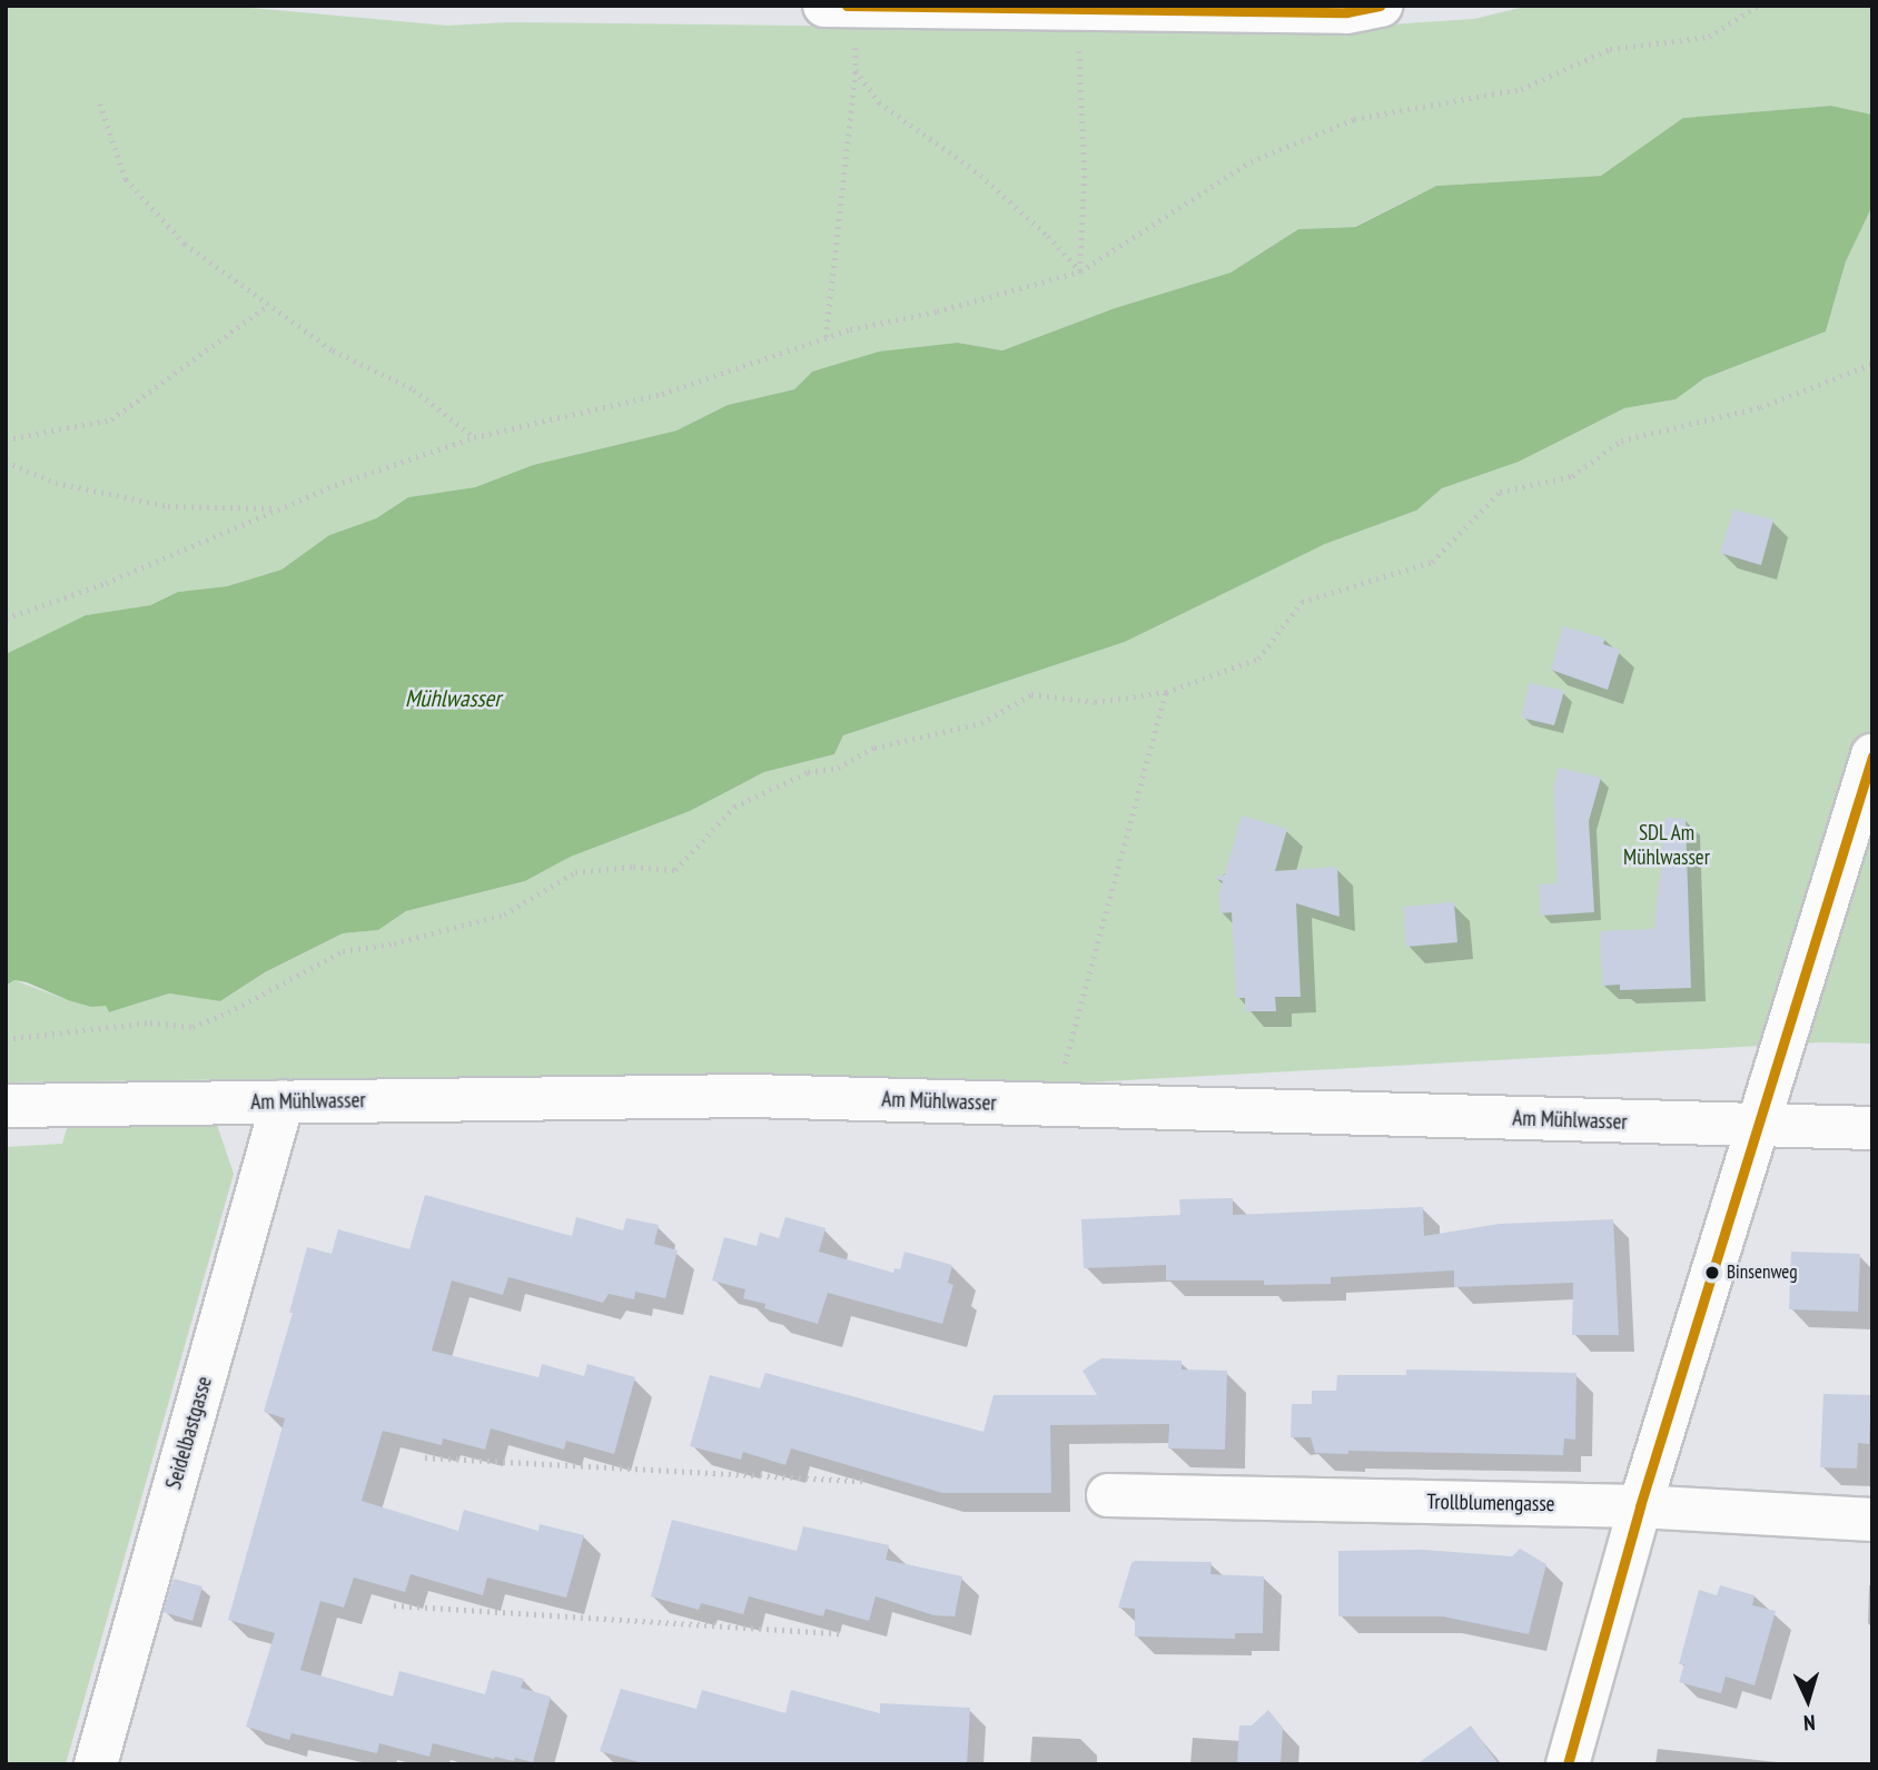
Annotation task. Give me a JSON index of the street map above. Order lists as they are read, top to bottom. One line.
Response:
{"streets":{"street":["Am Mühlwasser","Seidelbastgasse","Trollblumengasse"]},"crossings":[["Am Mühlwasser","Seidelbastgasse"]],"water":["Mühlwasser"],"parks":["SDL Am Mühlwasser"],"places":["Binsenweg"],"north":"bottom"}
